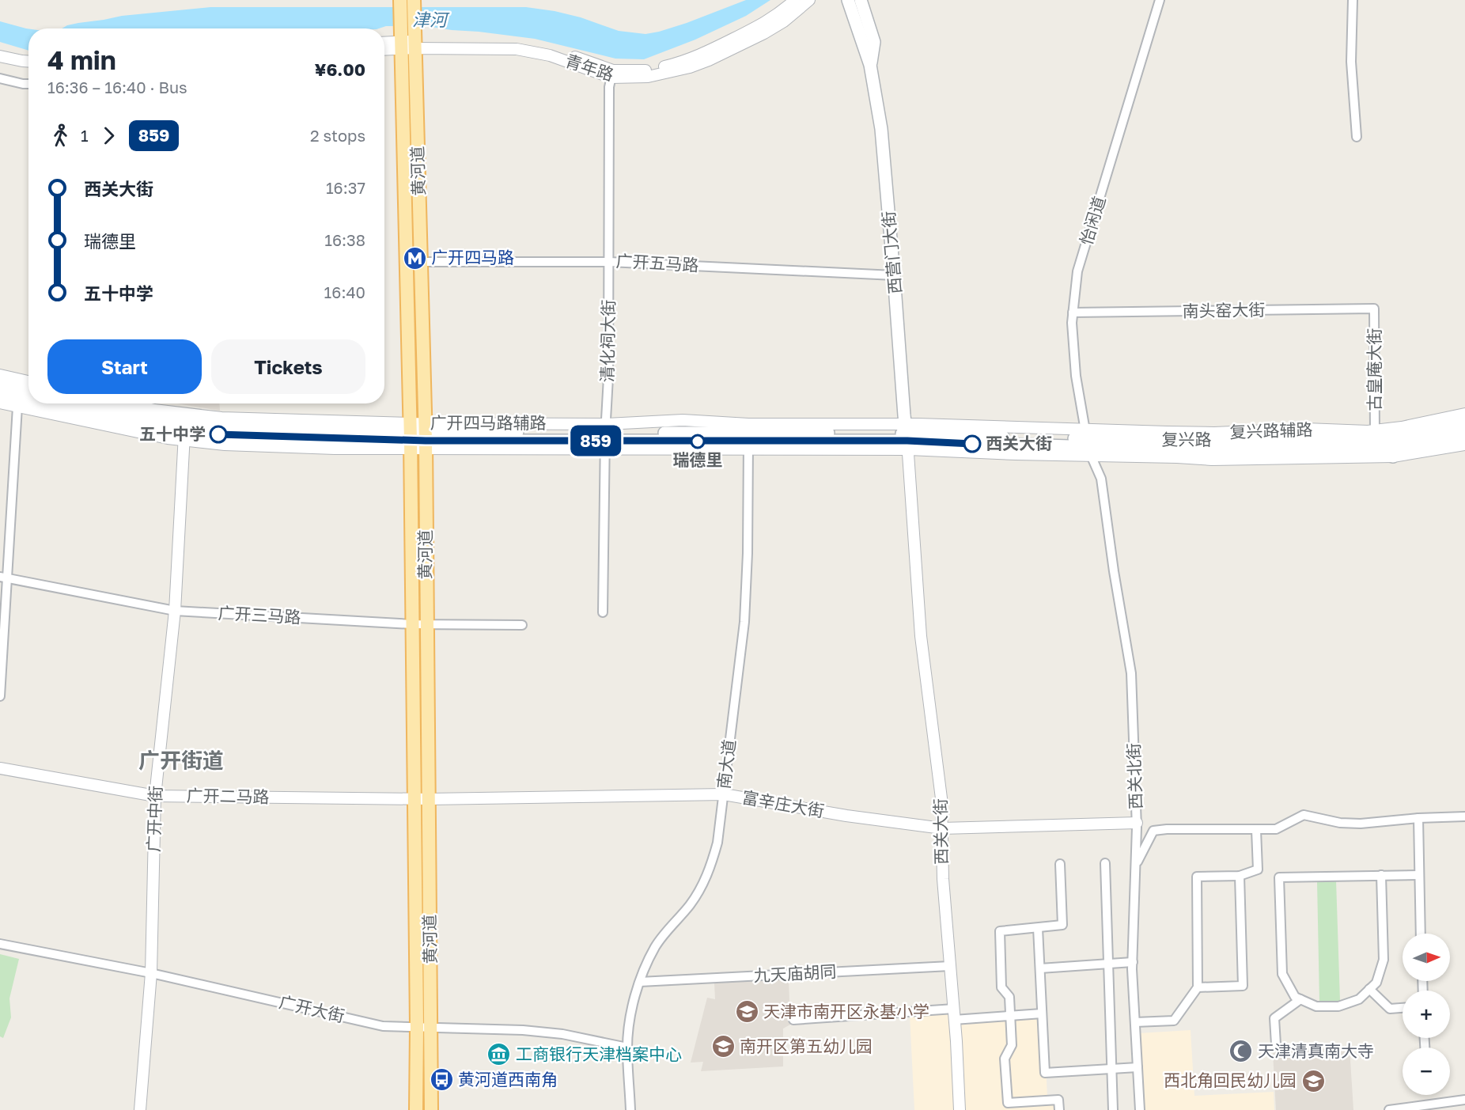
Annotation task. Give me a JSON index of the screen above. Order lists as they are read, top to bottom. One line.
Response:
{"streets":{"main road":["黄河道","西营门大街","复兴路"],"street":["青年路","怡闲道","广开五马路","南头窑大街","清化祠大街","古皇庵大街","广开四马路辅路","复兴路辅路","广开三马路","南大道","西关北街","广开二马路","富辛庄大街","广开中街","西关大街","九天庙胡同","广开大街"]},"crossings":[["青年路","黄河道"],["青年路","清化祠大街"],["黄河道","广开五马路"],["黄河道","广开四马路辅路"],["黄河道","广开三马路"],["黄河道","广开二马路"],["黄河道","富辛庄大街"],["黄河道","广开大街"],["怡闲道","南头窑大街"],["怡闲道","复兴路辅路"],["怡闲道","复兴路"],["怡闲道","西关北街"],["西营门大街","广开五马路"],["西营门大街","广开四马路辅路"],["西营门大街","复兴路辅路"],["西营门大街","复兴路"],["西营门大街","西关大街"],["广开五马路","清化祠大街"],["南头窑大街","古皇庵大街"],["清化祠大街","广开四马路辅路"],["古皇庵大街","复兴路辅路"],["广开四马路辅路","复兴路辅路"],["广开四马路辅路","复兴路"],["广开四马路辅路","南大道"],["广开四马路辅路","西关大街"],["复兴路辅路","复兴路"],["复兴路辅路","西关北街"],["复兴路辅路","西关大街"],["复兴路","西关北街"],["复兴路","西关大街"],["广开三马路","广开中街"],["南大道","富辛庄大街"],["南大道","九天庙胡同"],["南大道","广开大街"],["西关北街","富辛庄大街"],["广开二马路","富辛庄大街"],["广开二马路","广开中街"],["富辛庄大街","西关大街"],["广开中街","广开大街"],["西关大街","九天庙胡同"]],"districts":["广开街道"],"water":["津河"],"places":{"metro station":["广开四马路"],"other":["五十中学","瑞德里","西关大街"],"school or university":["天津市南开区永基小学","南开区第五幼儿园","西北角回民幼儿园"],"mosque":["天津清真南大寺"],"museum":["工商银行天津档案中心"],"bus stop":["黄河道西南角"]},"lines":["bus line 859"],"north":"right","page":{"on_map":"859","heading":["4 min","16:36 – 16:40 · Bus","¥6.00"],"legs":["1","859","2 stops"],"list":[{"name":"西关大街","value":"16:37"},{"name":"瑞德里","value":"16:38"},{"name":"五十中学","value":"16:40"}],"buttons":["Start","Tickets"],"map_buttons":["+","−"]}}
